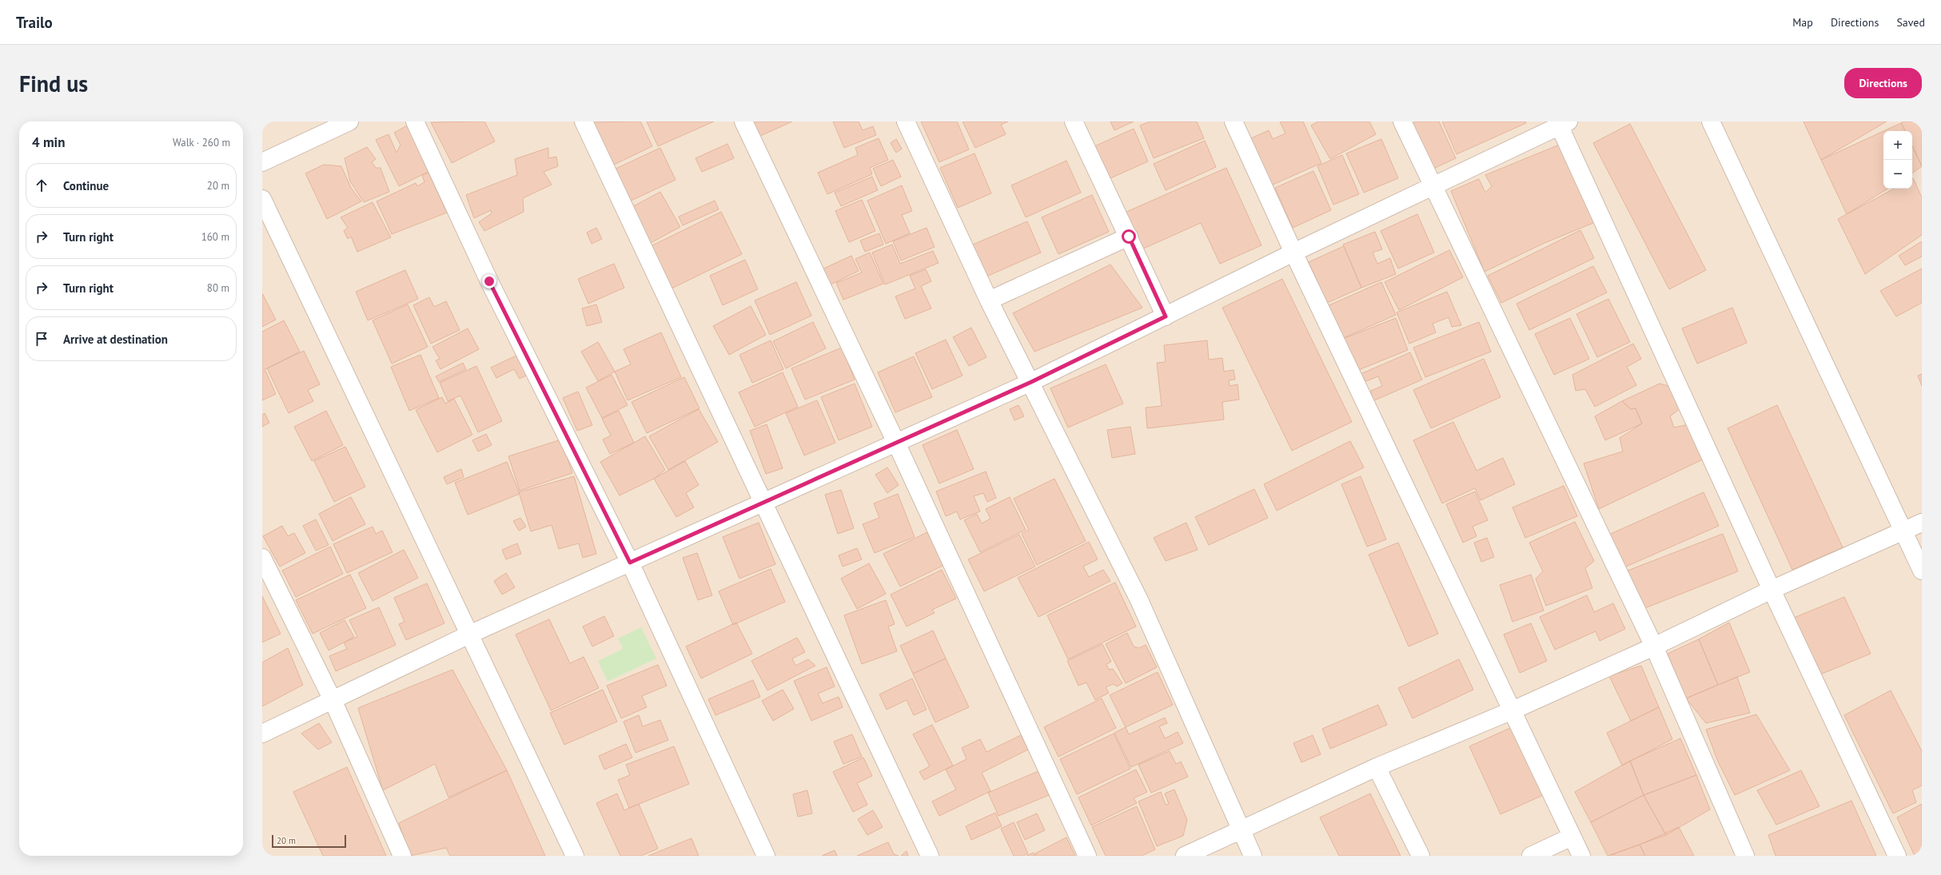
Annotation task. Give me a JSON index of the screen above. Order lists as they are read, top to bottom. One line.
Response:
{"scale_bar":"20 m","page":{"header":"Trailo","nav":["Map","Directions","Saved"],"buttons":"Directions","title":"Find us","heading":["4 min","Walk · 260 m"],"map_buttons":["+","−"],"list":[["Continue","20 m"],["Turn right","160 m"],["Turn right","80 m"],"Arrive at destination"],"scale":"20 m"}}
